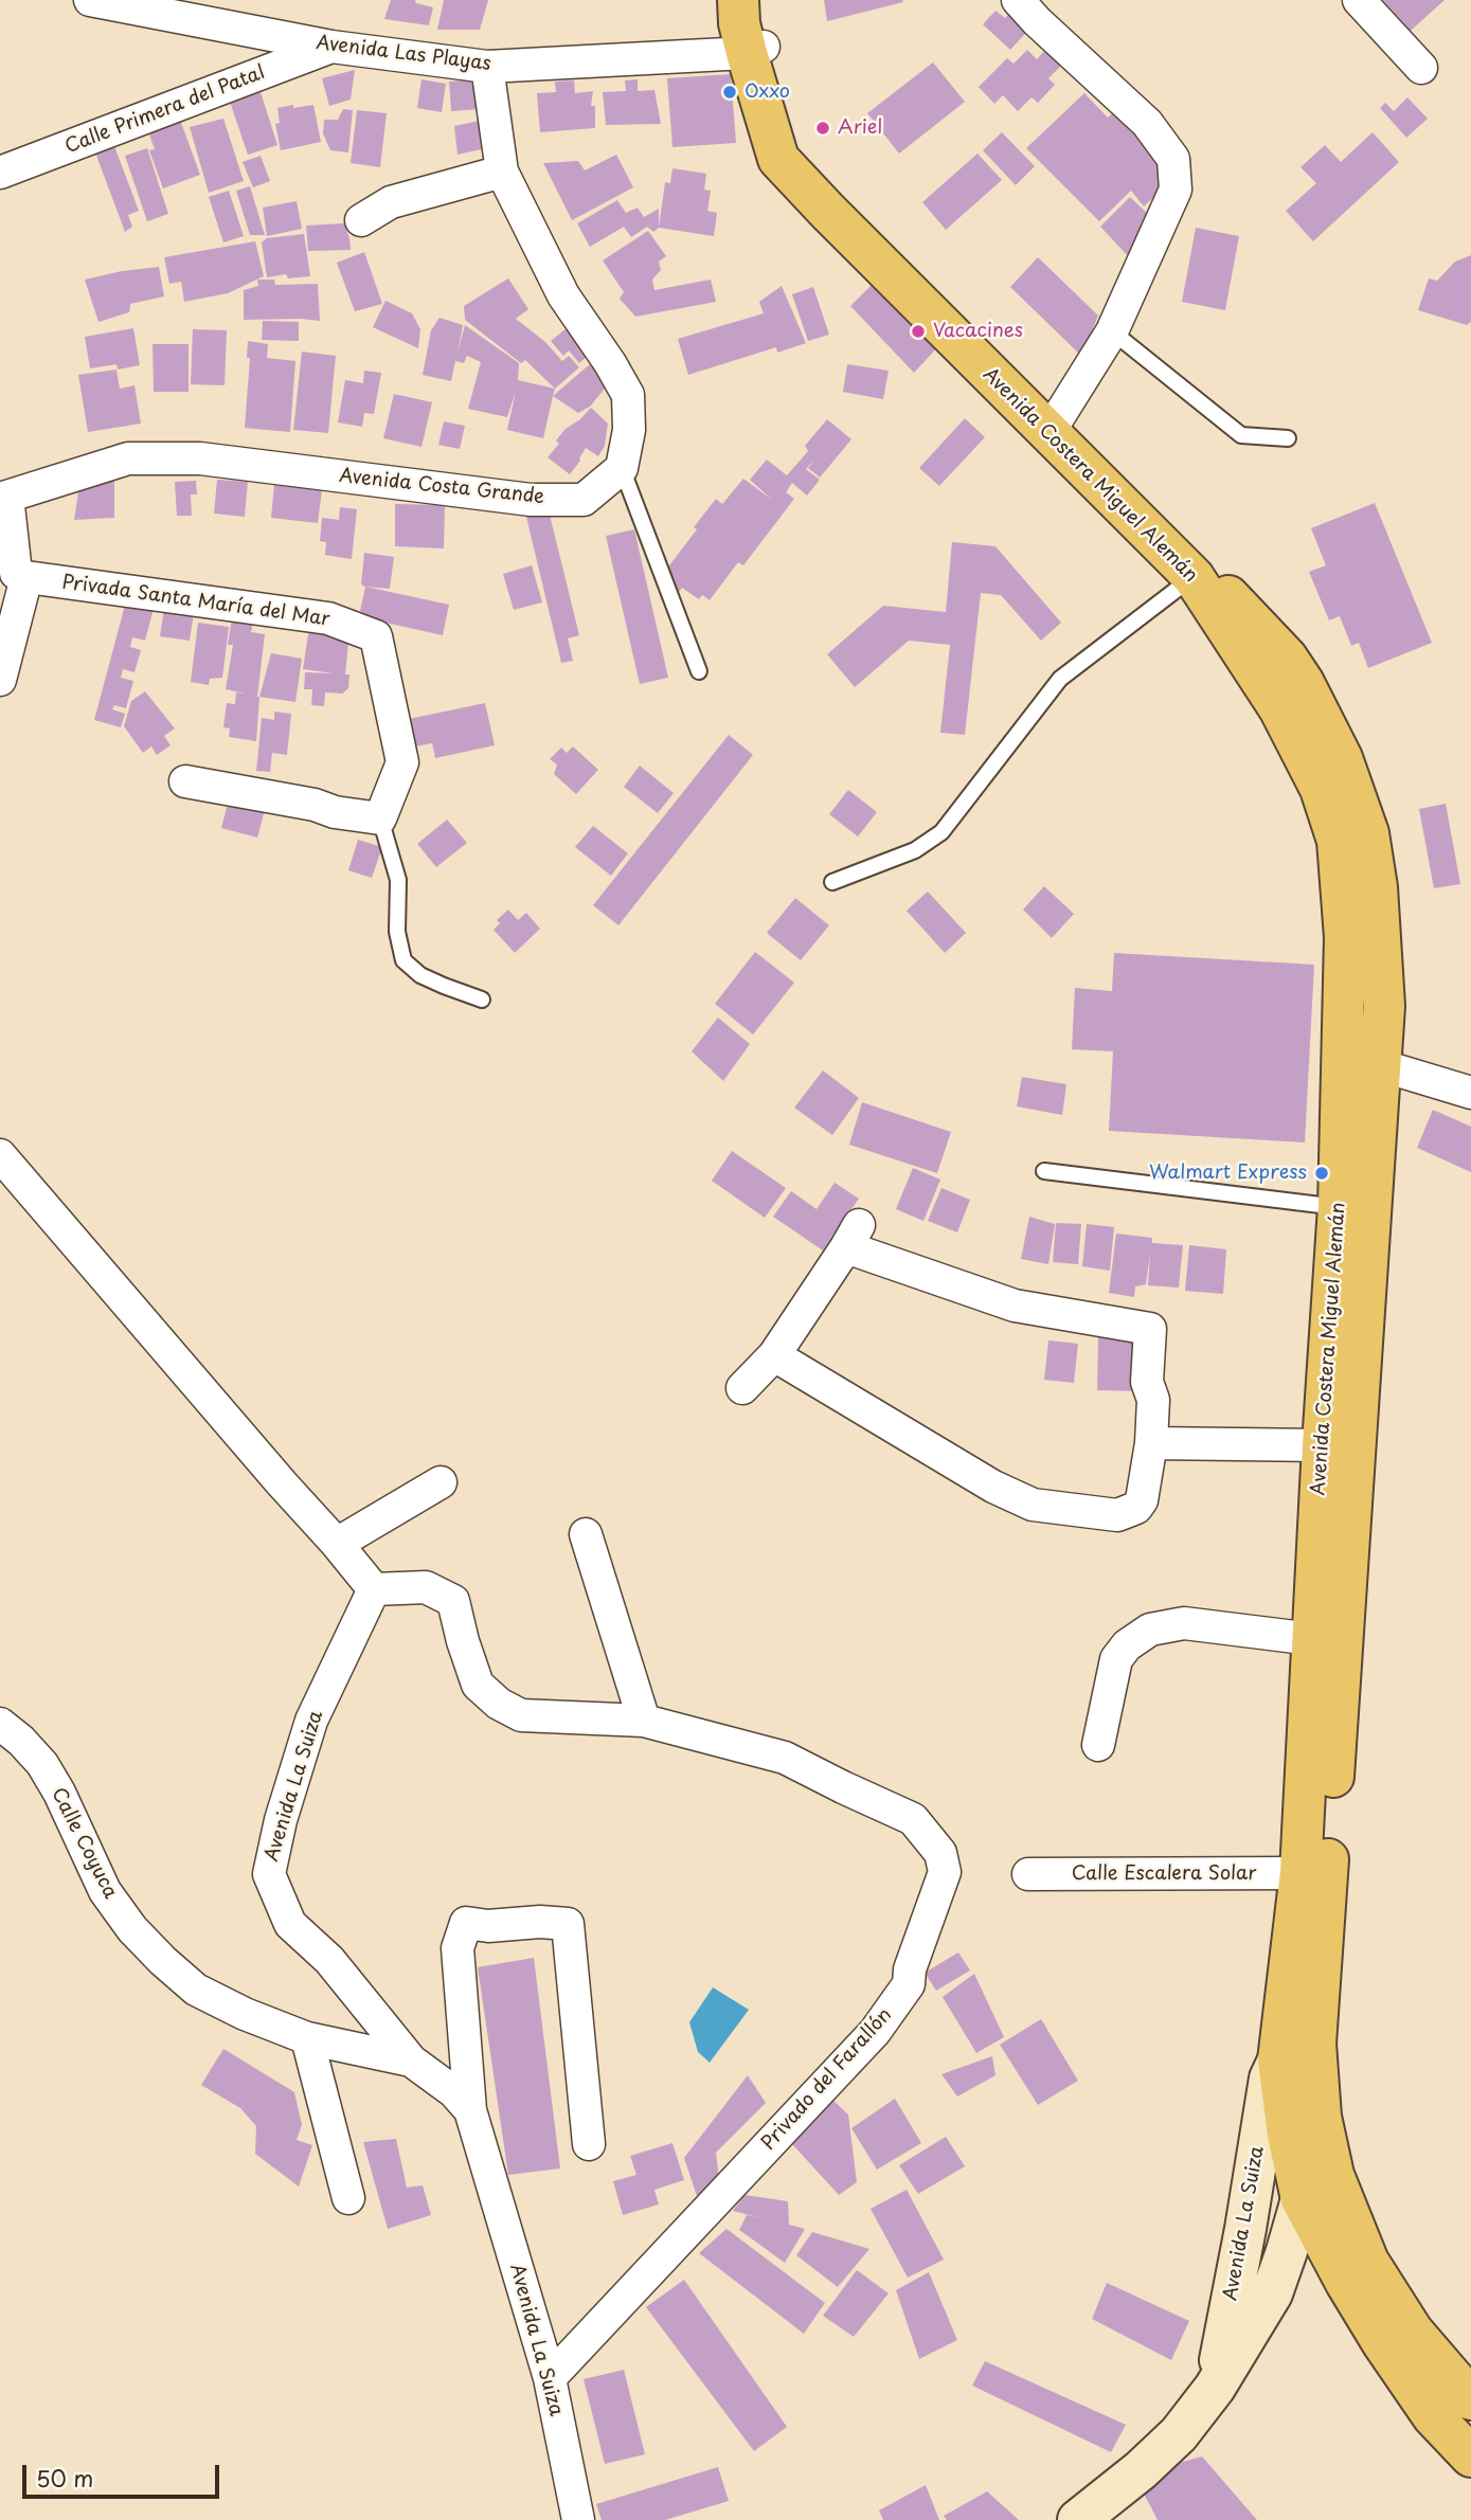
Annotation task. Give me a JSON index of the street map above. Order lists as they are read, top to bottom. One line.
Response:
{"streets":{"main road":["Avenida Costera Miguel Alemán"],"street":["Avenida Las Playas","Calle Primera del Patal","Avenida Costa Grande","Privada Santa María del Mar","Avenida La Suiza","Calle Coyuca","Calle Escalera Solar","Privado del Farallón"]},"crossings":[["Avenida Las Playas","Calle Primera del Patal"],["Avenida Las Playas","Avenida Costera Miguel Alemán"],["Avenida Costera Miguel Alemán","Avenida La Suiza"],["Avenida Costera Miguel Alemán","Calle Escalera Solar"],["Avenida La Suiza","Calle Coyuca"],["Avenida La Suiza","Privado del Farallón"]],"places":["Oxxo","Ariel","Vacacines","Walmart Express"],"scale_bar":"50 m"}
